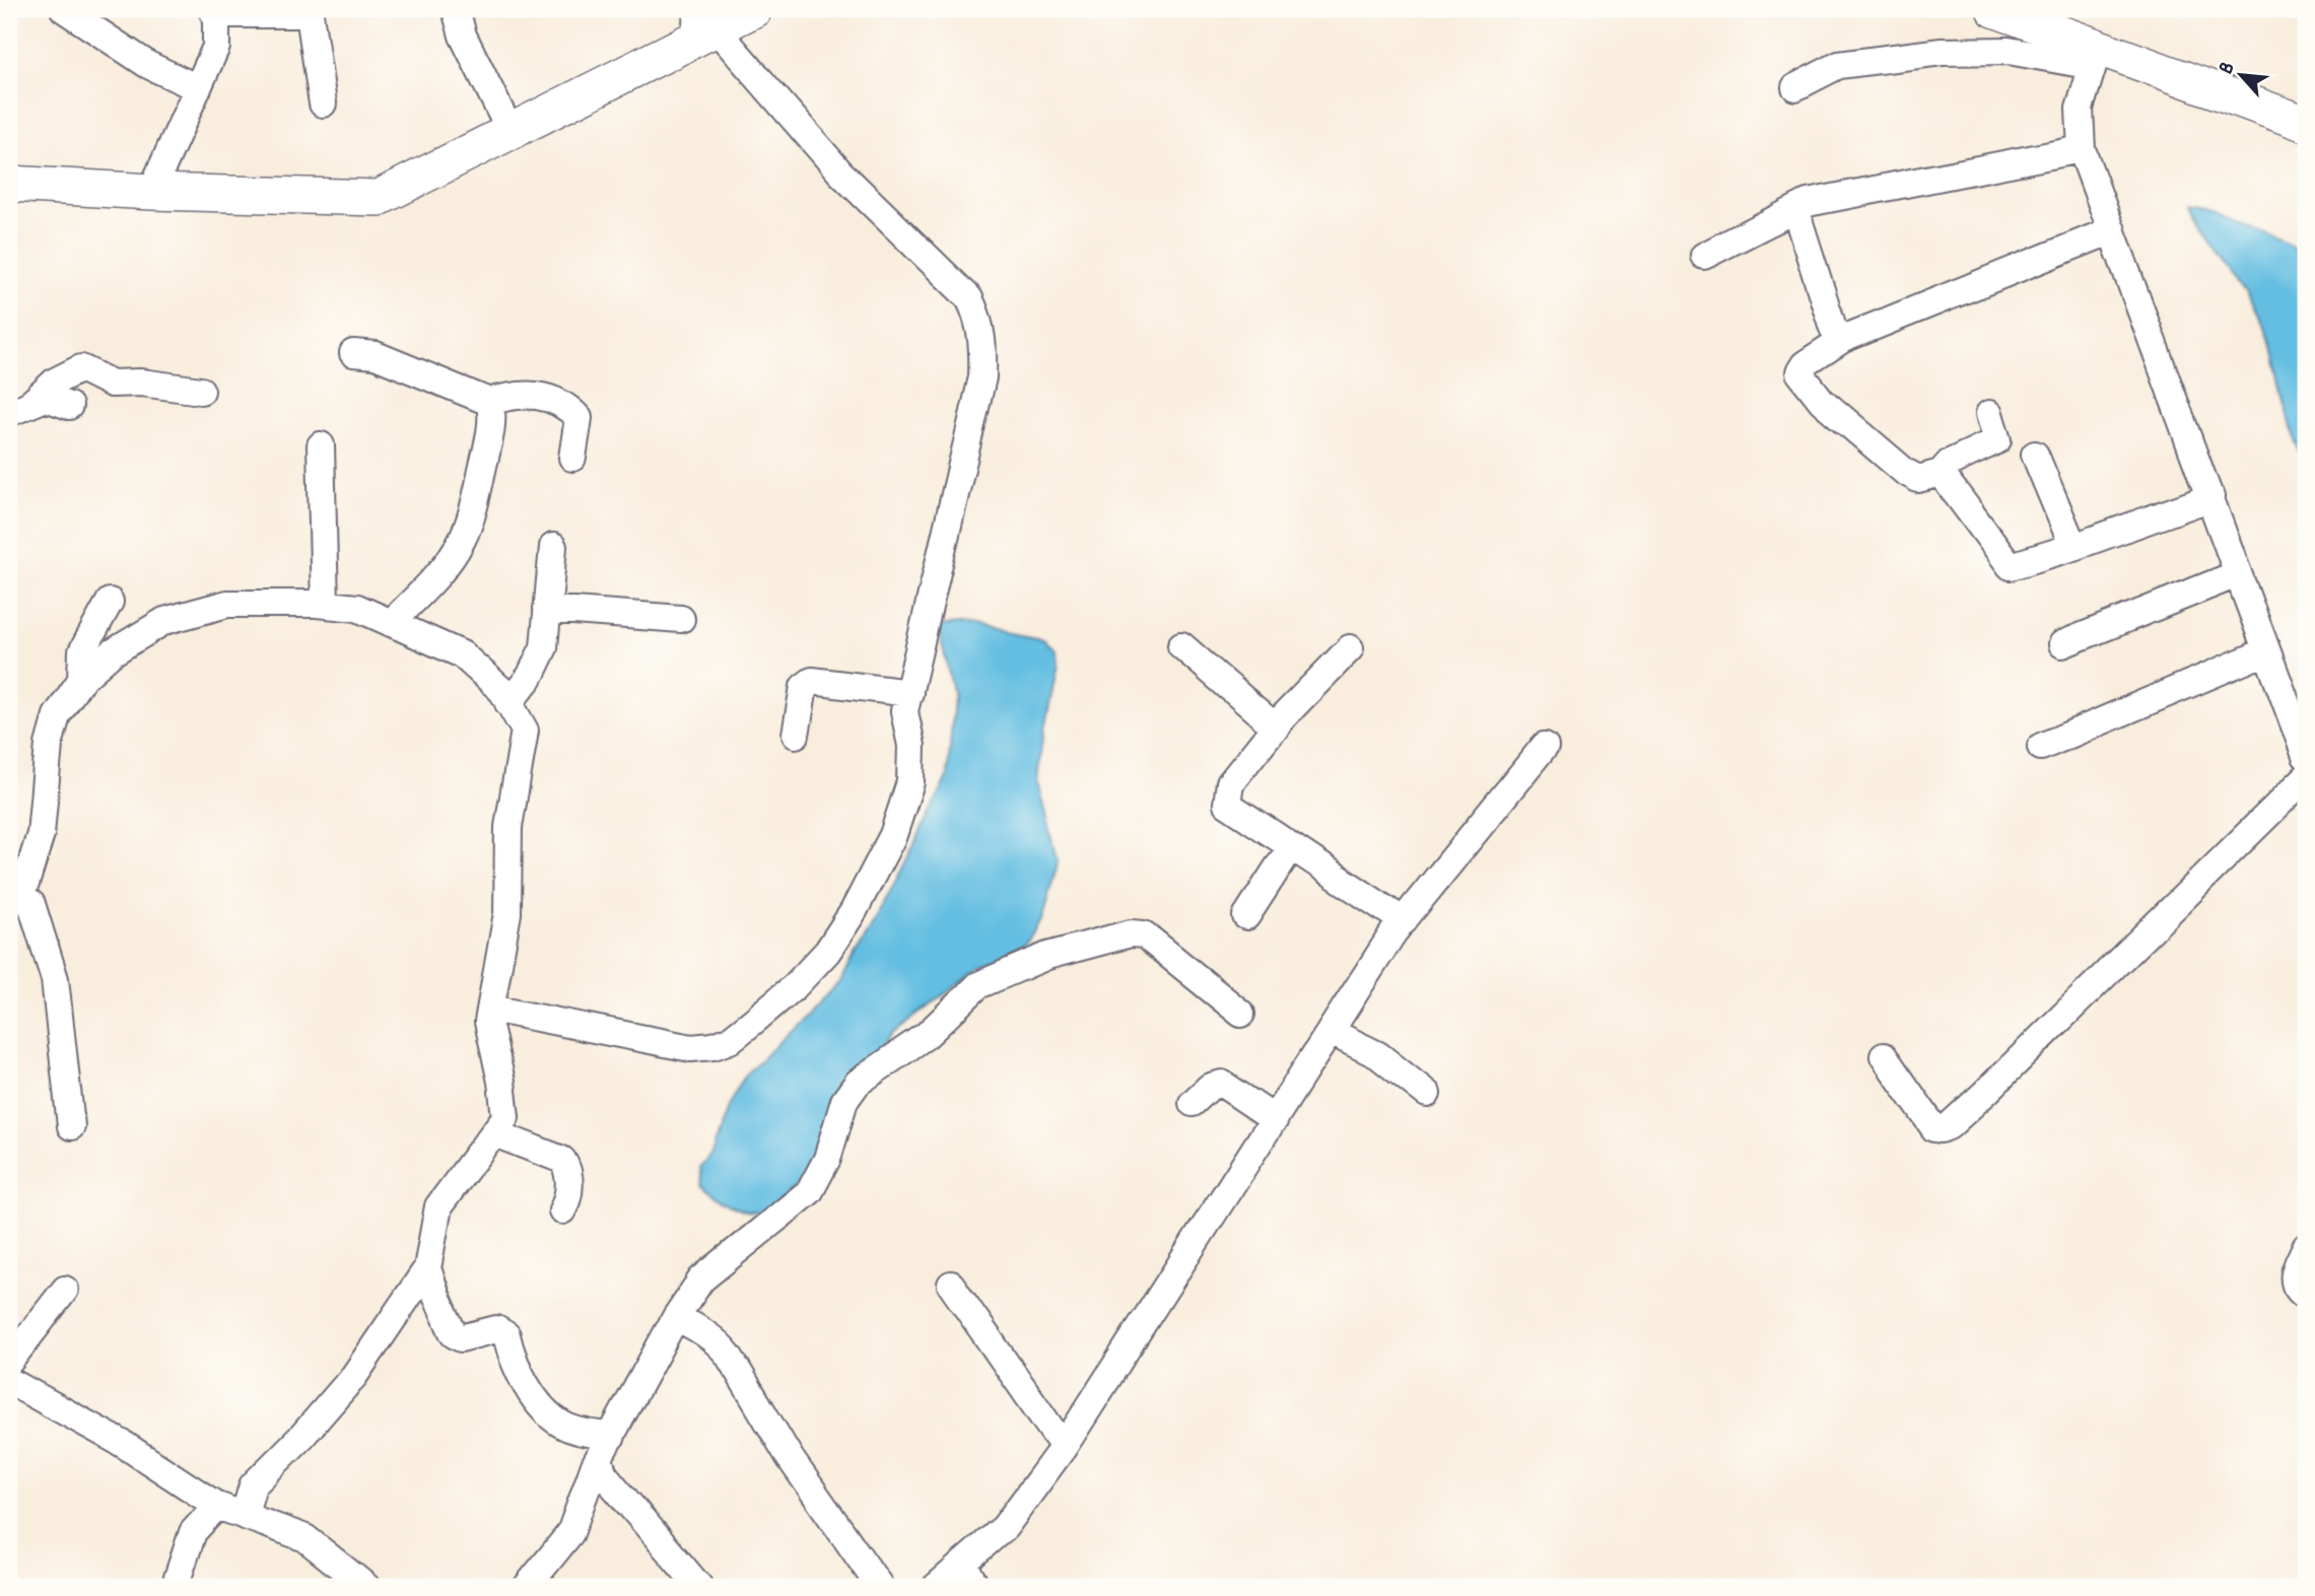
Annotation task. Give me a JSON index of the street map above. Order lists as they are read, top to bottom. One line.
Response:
{"north":"top left"}
